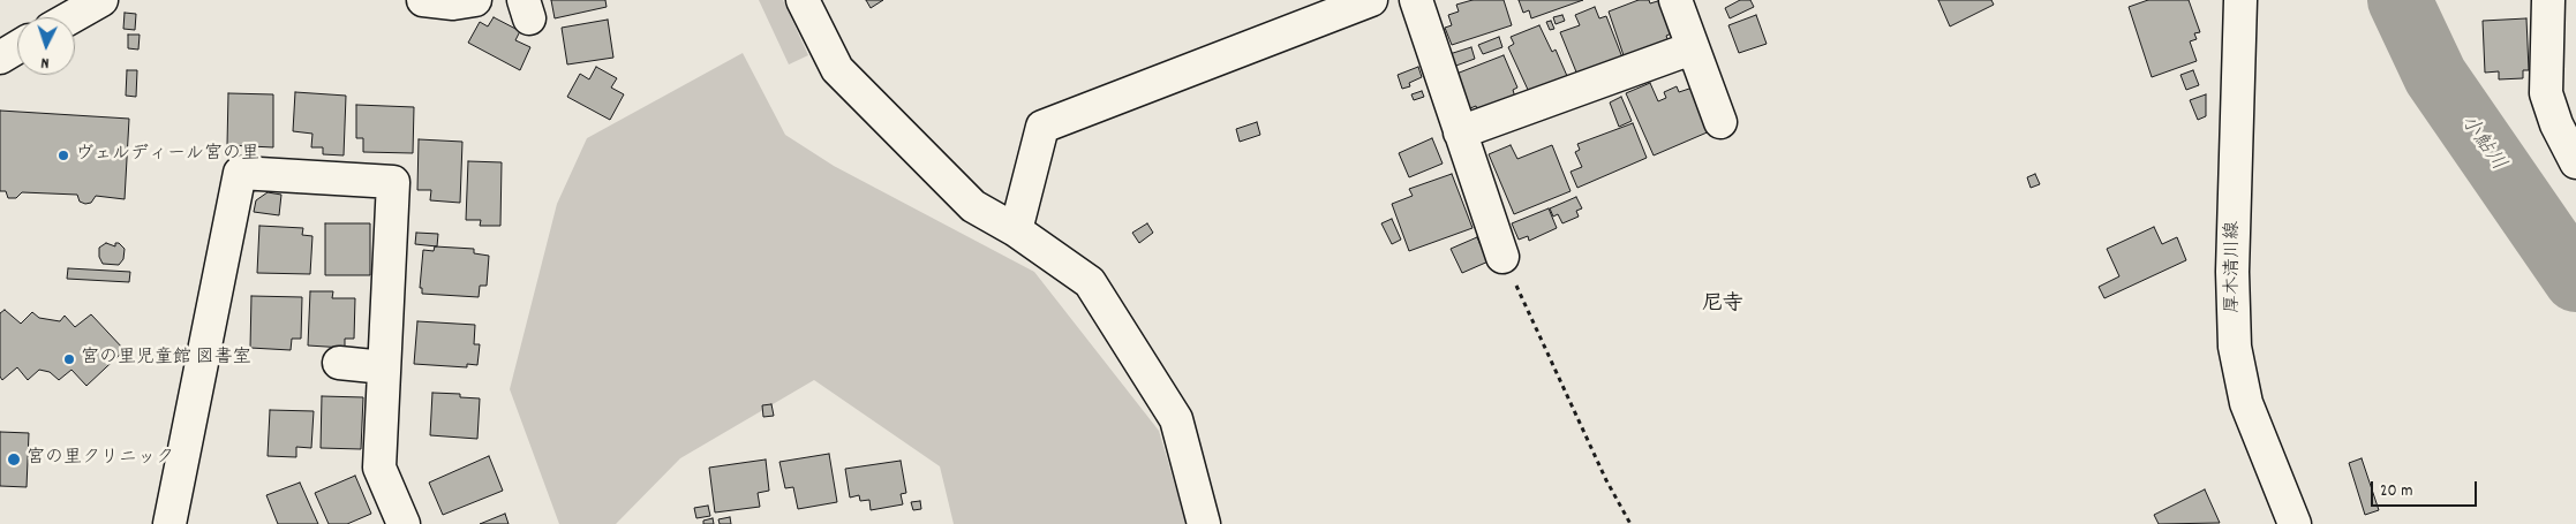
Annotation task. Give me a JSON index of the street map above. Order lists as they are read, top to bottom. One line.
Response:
{"streets":{"street":["厚木清川線"]},"districts":["尼寺"],"water":["小鮎川"],"places":["ヴェルディール宮の里","宮の里児童館 図書室","宮の里クリニック"],"scale_bar":"20 m","north":"bottom"}
